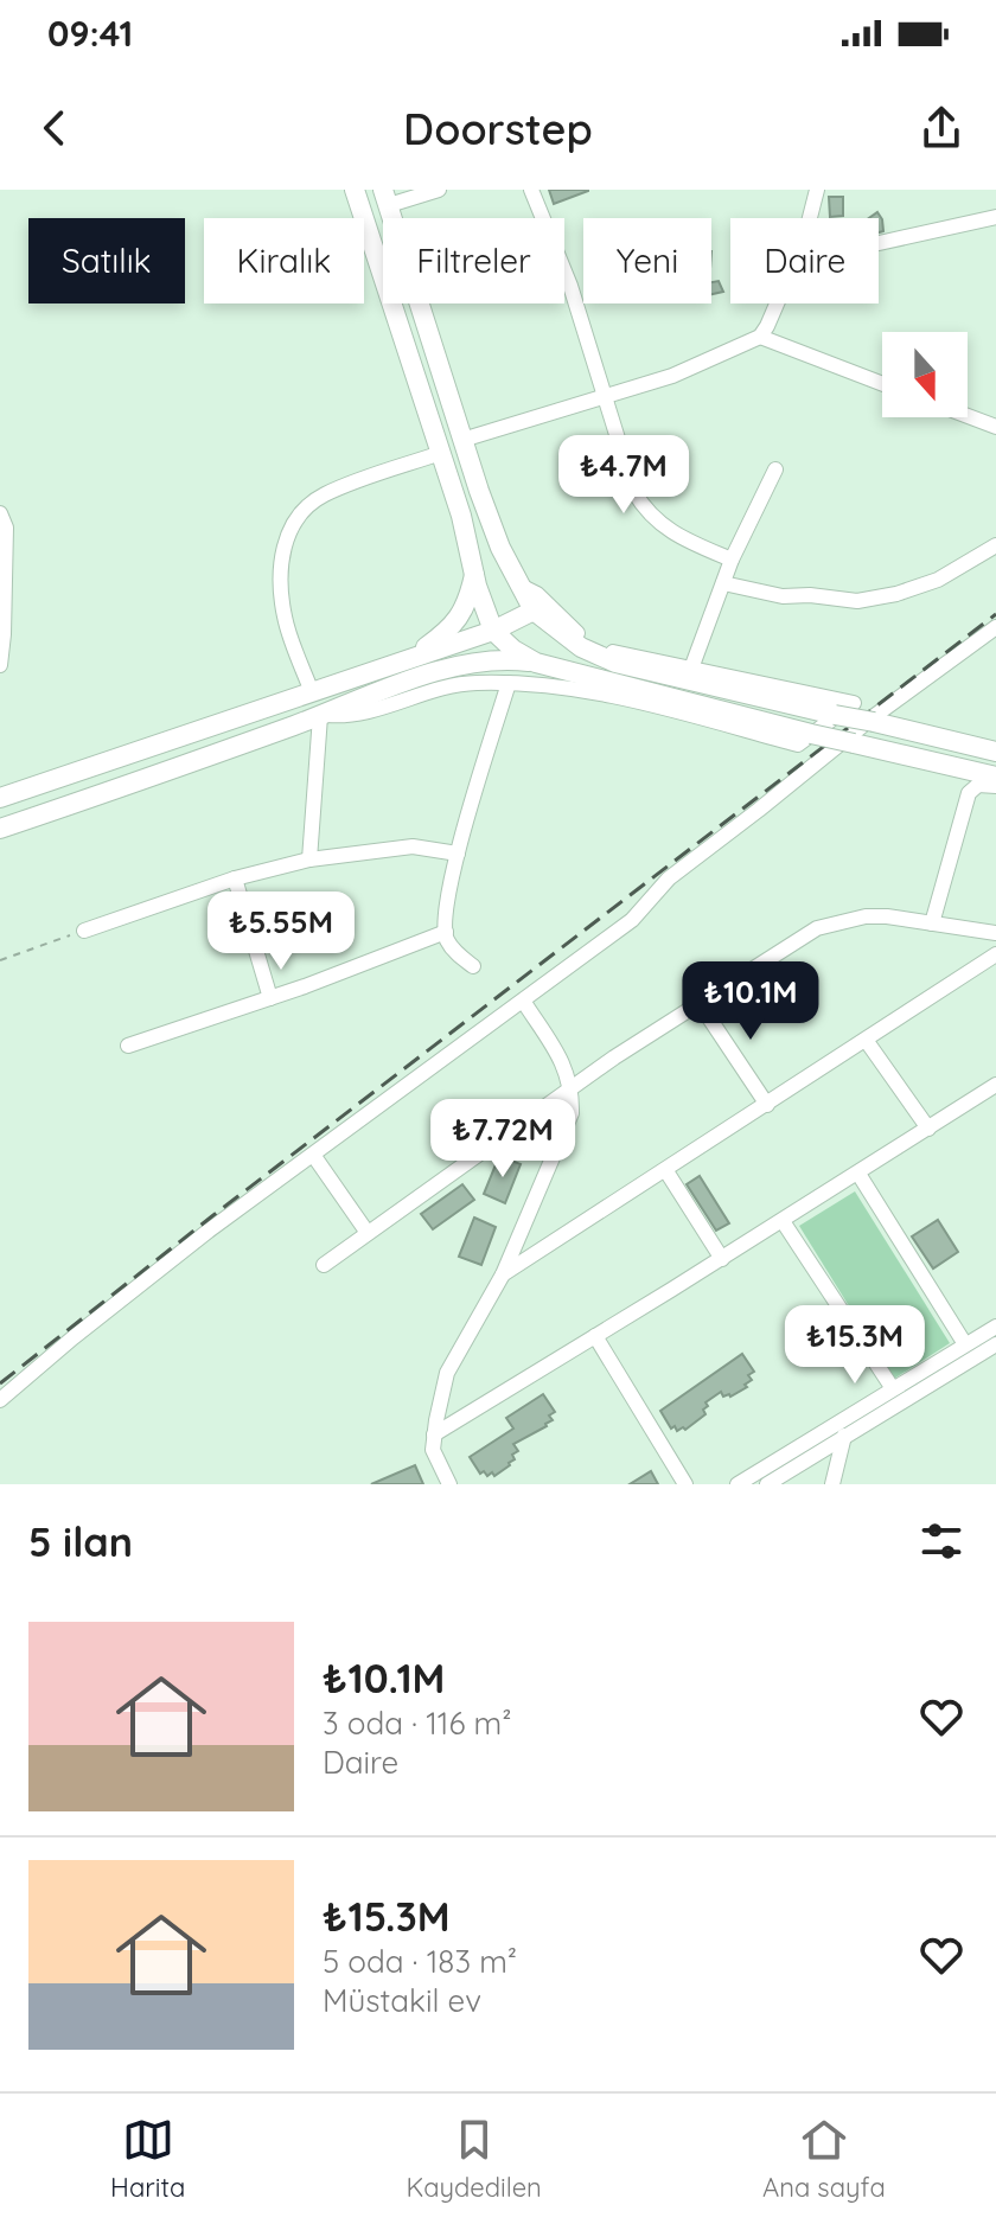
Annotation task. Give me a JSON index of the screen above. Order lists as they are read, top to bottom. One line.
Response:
{"north":"bottom","page":{"status":"09:41","header":"Doorstep","chip":["Satılık","Kiralık","Filtreler","Yeni","Daire"],"price":["₺4.7M","₺5.55M","₺10.1M","₺7.72M","₺15.3M"],"heading":"5 ilan","list":[{"name":"₺10.1M","note":"3 oda · 116 m² · Daire"},{"name":"₺15.3M","note":"5 oda · 183 m² · Müstakil ev"}],"tabs":["Harita","Kaydedilen","Ana sayfa"]}}
